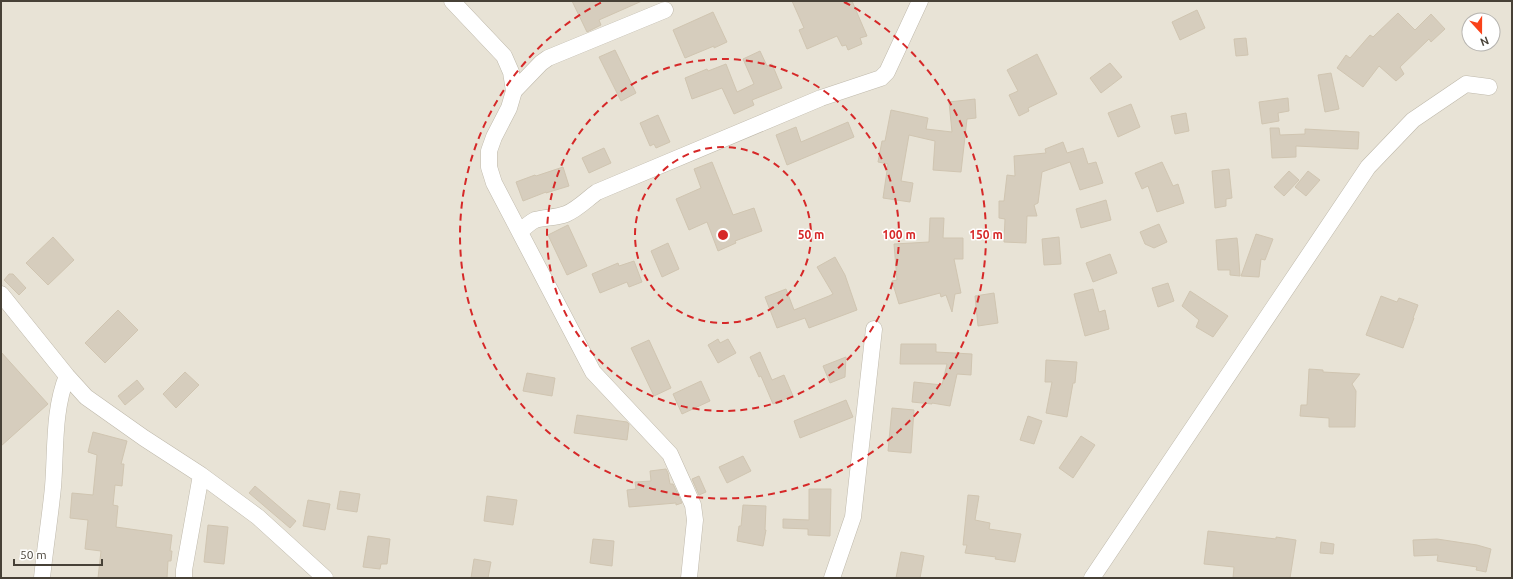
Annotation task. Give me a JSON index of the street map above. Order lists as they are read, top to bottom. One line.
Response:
{"scale_bar":"50 m","north":"bottom","rings":["50 m","100 m","150 m"]}
